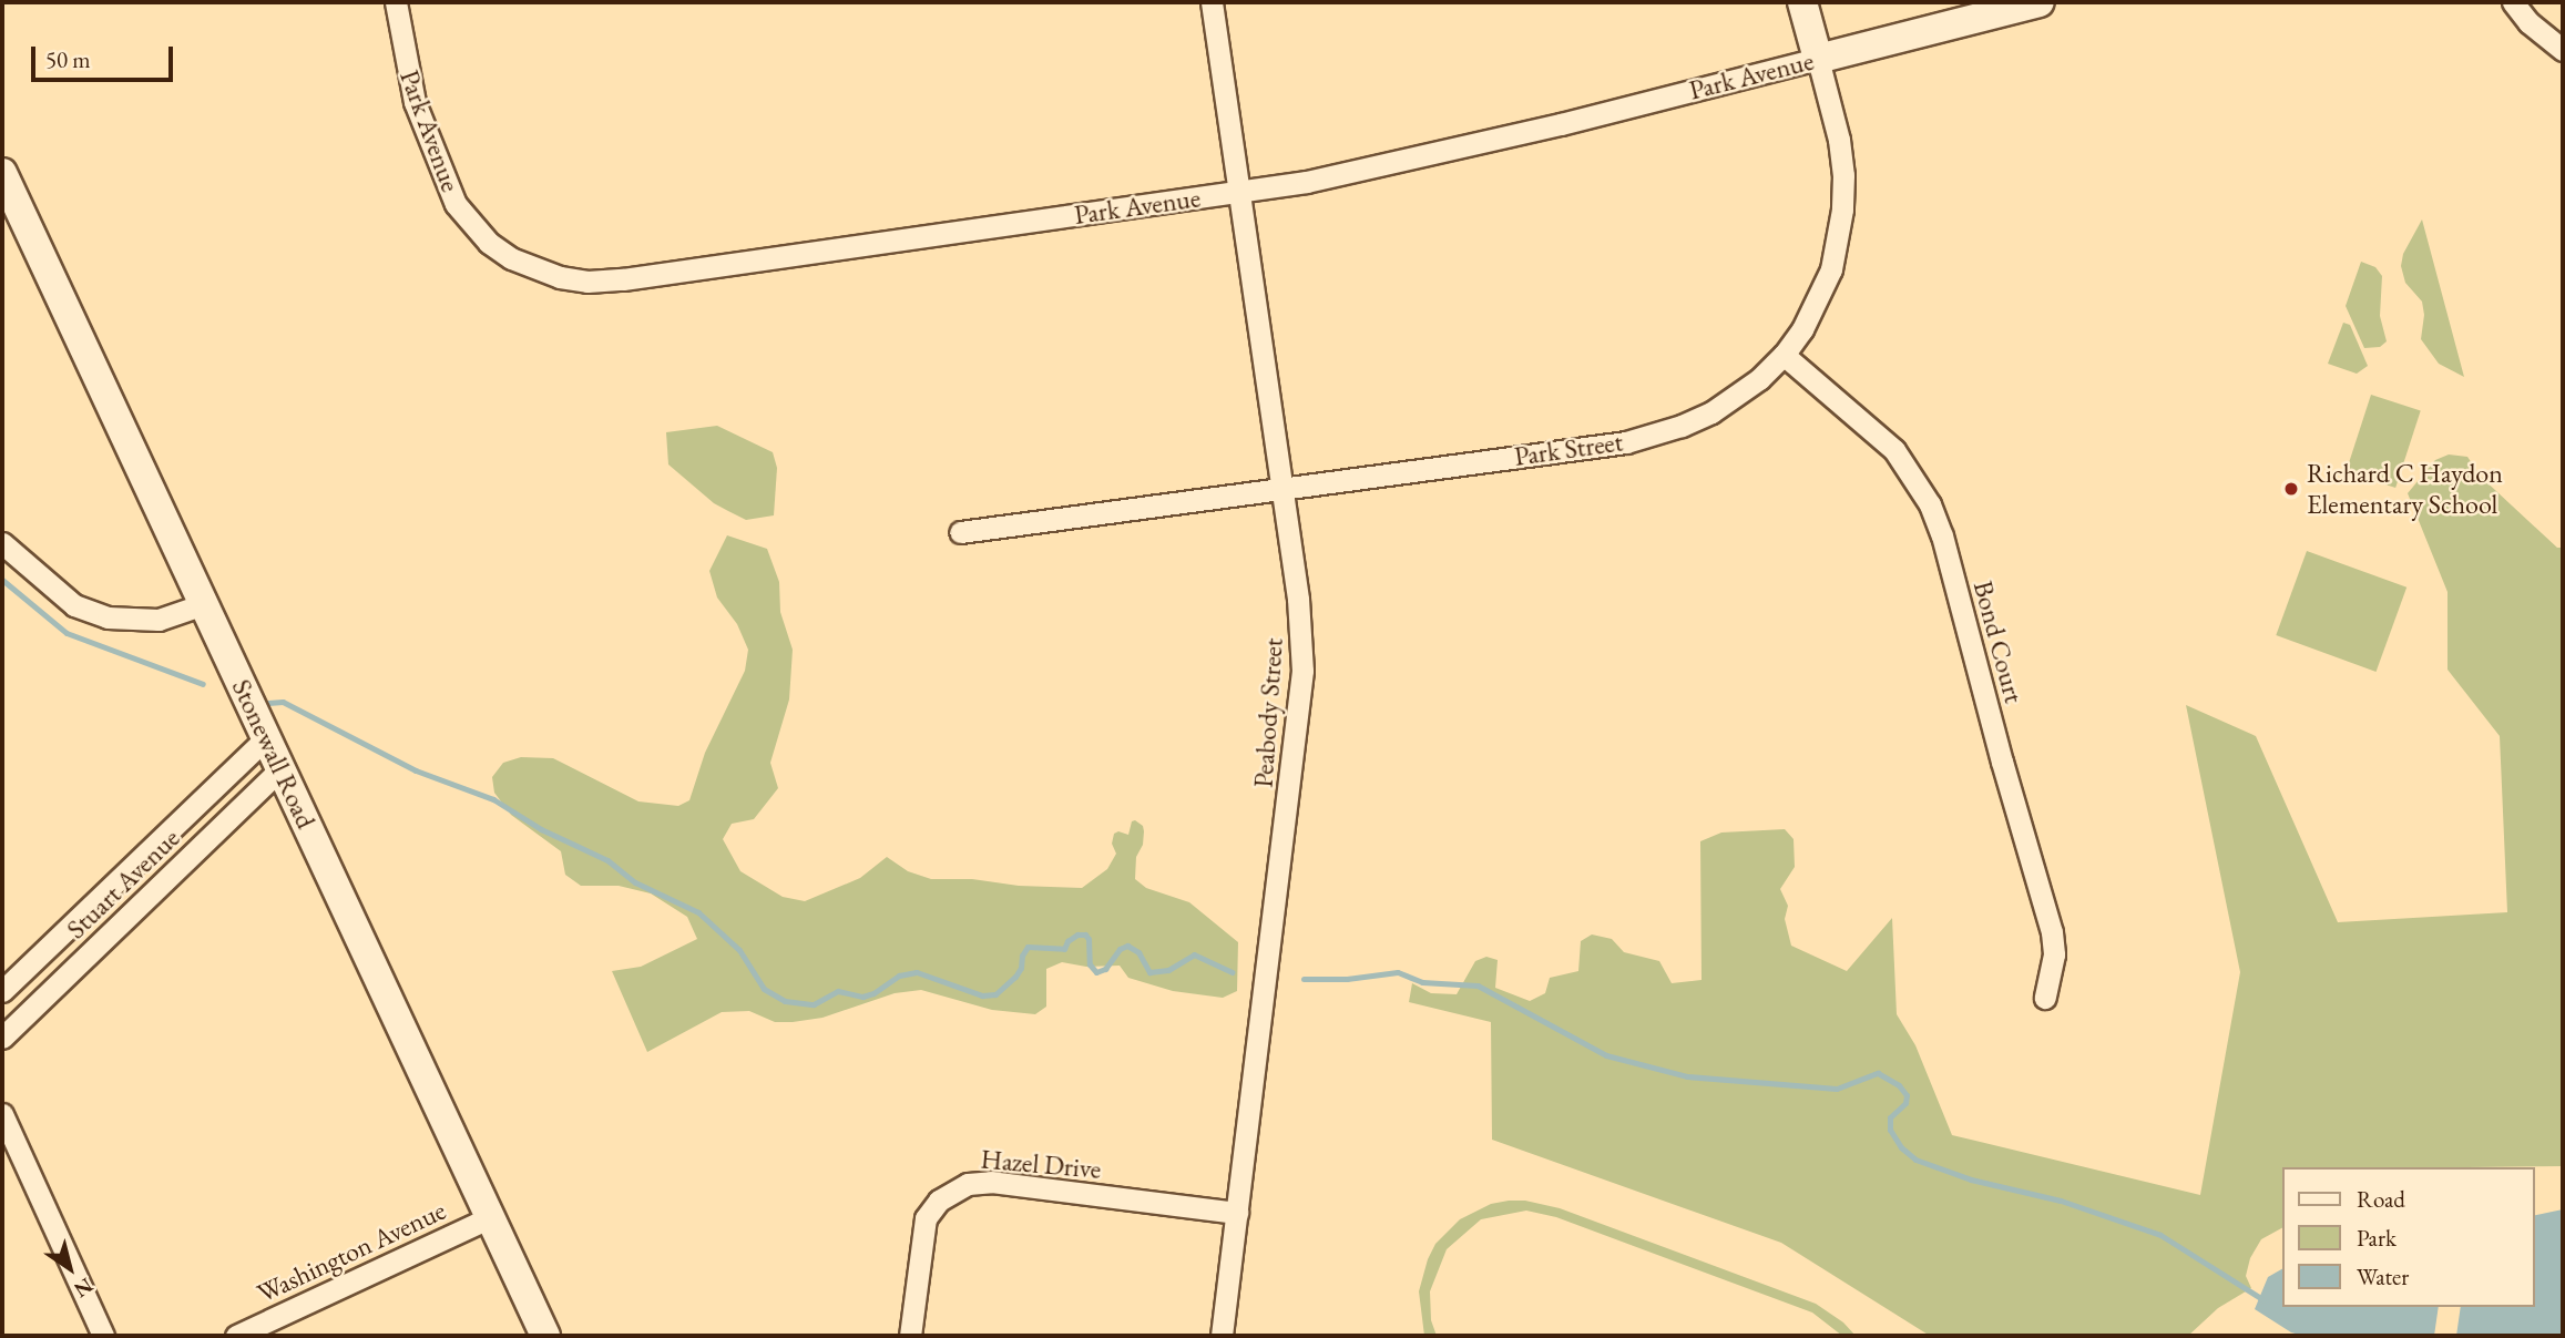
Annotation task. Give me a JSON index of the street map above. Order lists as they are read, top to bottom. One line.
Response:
{"streets":{"street":["Park Avenue","Park Street","Bond Court","Peabody Street","Stonewall Road","Stuart Avenue","Hazel Drive","Washington Avenue"]},"crossings":[["Park Avenue","Park Street"],["Park Avenue","Peabody Street"],["Park Street","Bond Court"],["Park Street","Peabody Street"],["Peabody Street","Hazel Drive"],["Stonewall Road","Stuart Avenue"],["Stonewall Road","Washington Avenue"]],"places":["Richard C Haydon Elementary School"],"legend":["Road","Park","Water"],"scale_bar":"50 m","north":"bottom right"}
